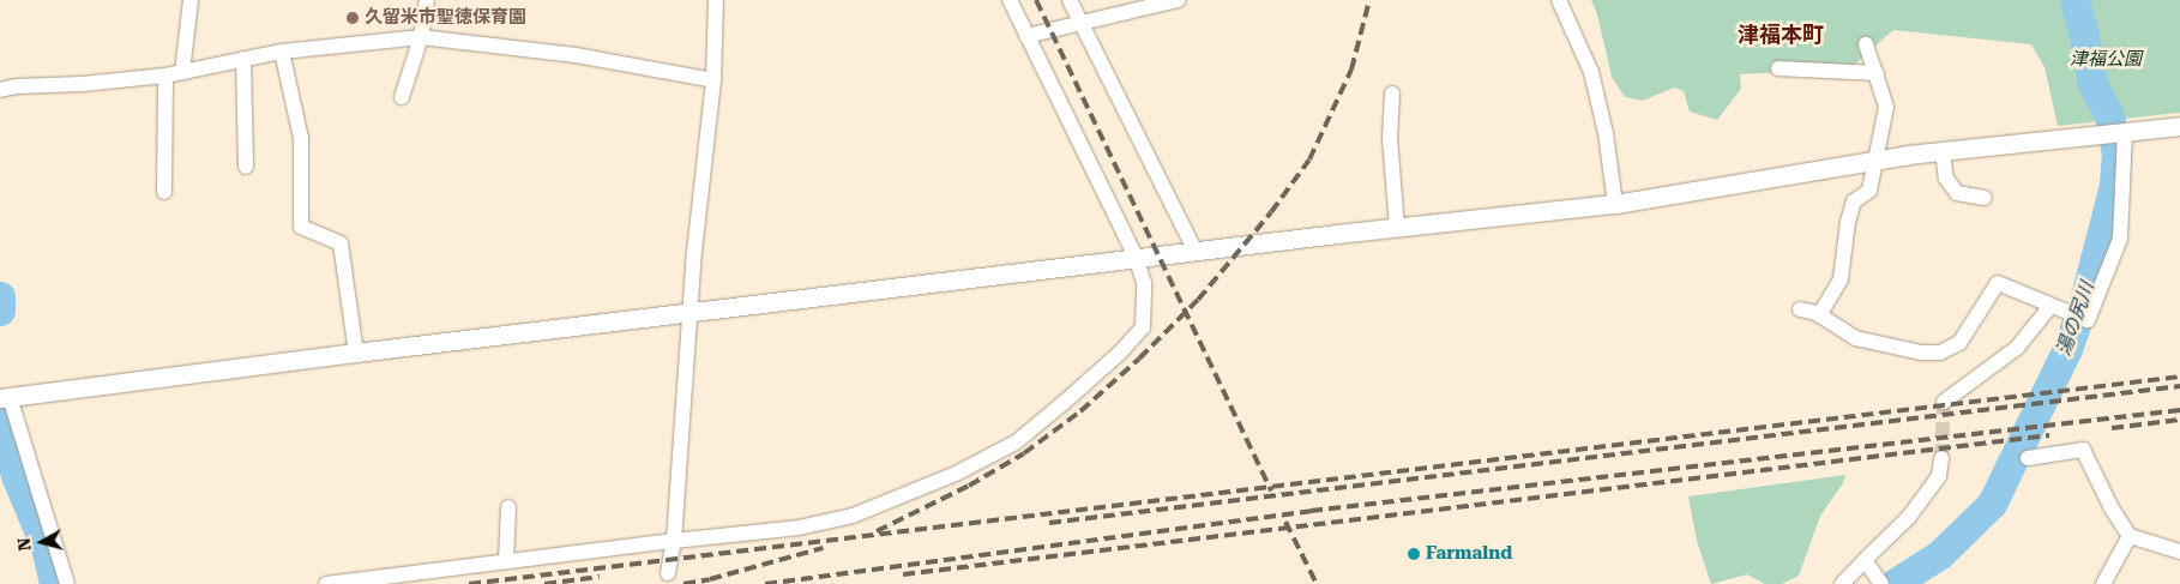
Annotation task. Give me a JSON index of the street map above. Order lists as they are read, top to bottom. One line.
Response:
{"districts":["津福本町"],"water":["湯の尻川"],"parks":["津福公園"],"places":["久留米市聖徳保育園","Farmalnd"],"north":"left"}
